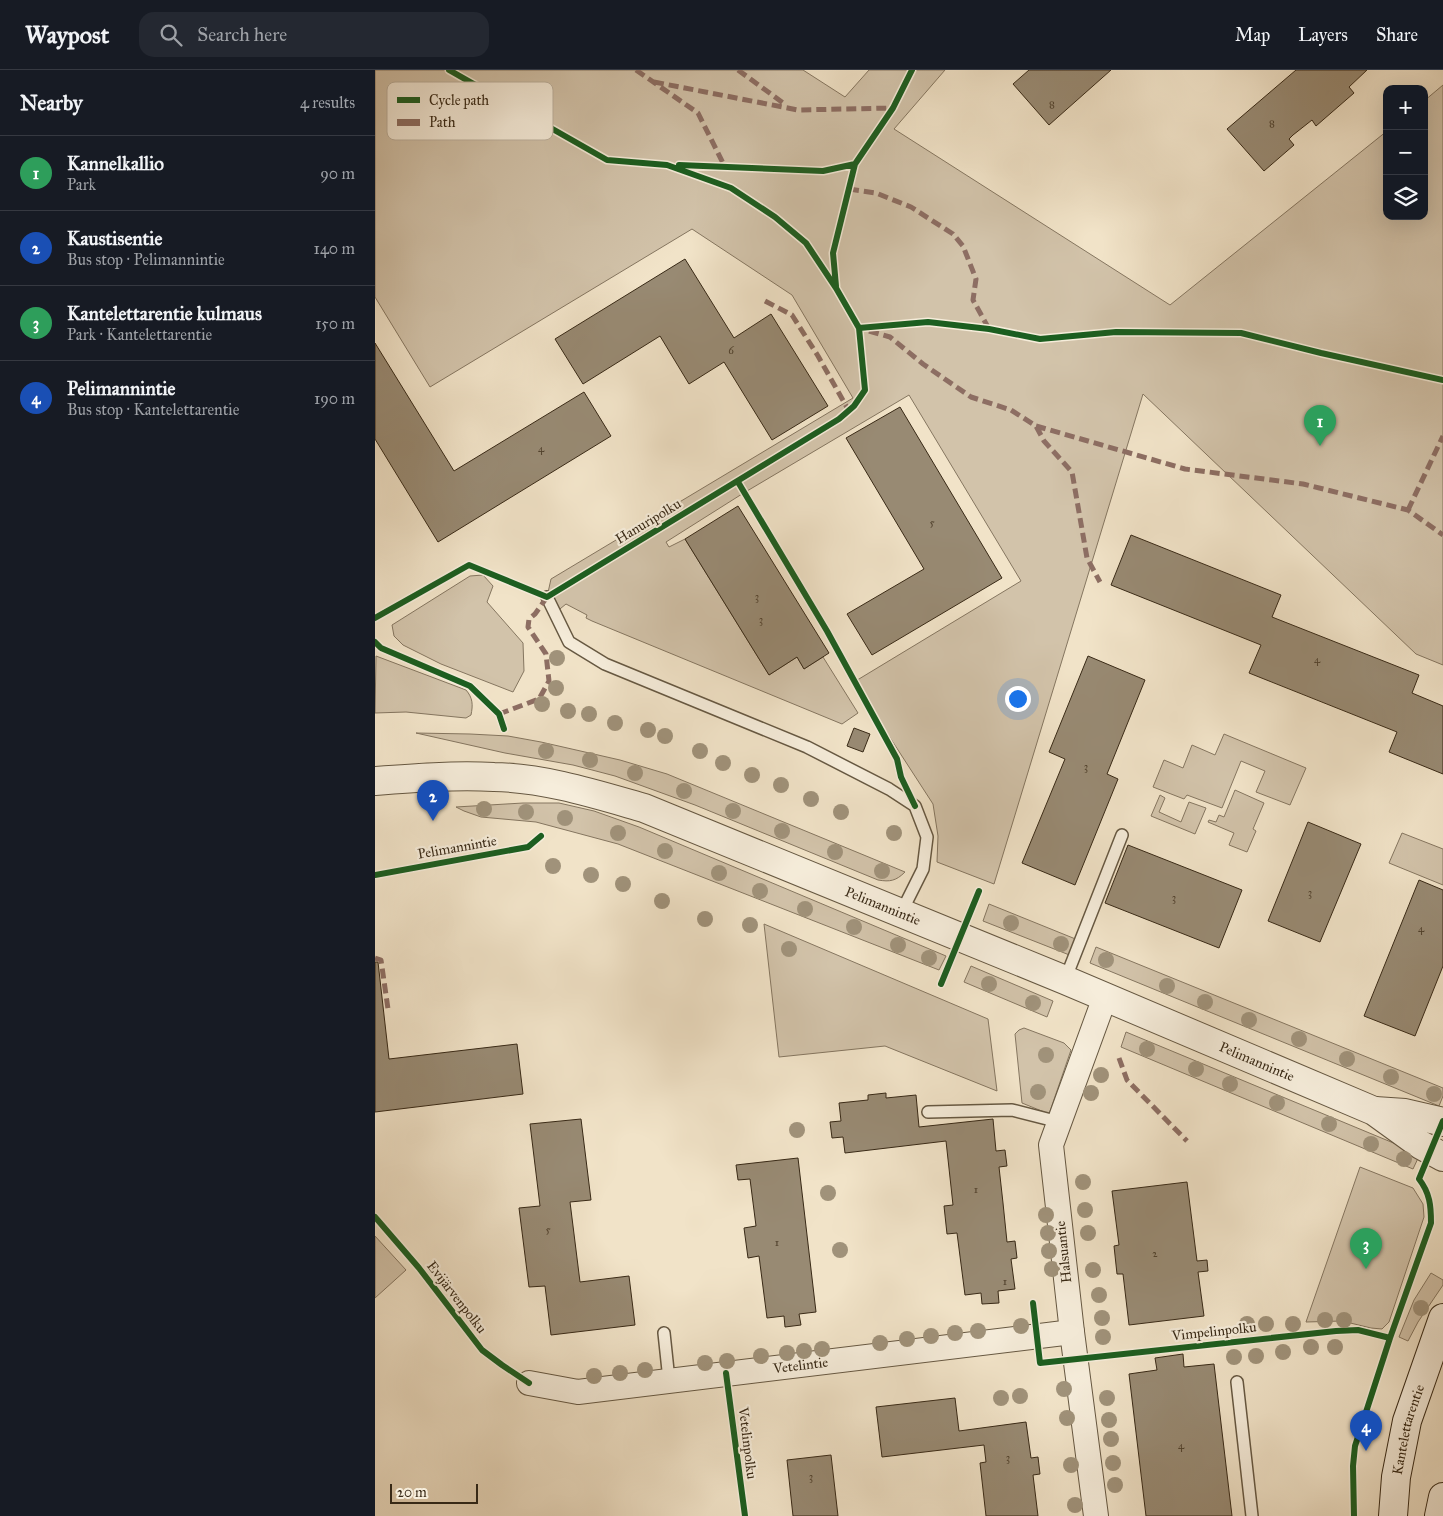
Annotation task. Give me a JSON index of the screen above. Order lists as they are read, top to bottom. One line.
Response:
{"streets":{"street":["Pelimannintie","Halsuantie","Vetelintie","Kantelettarentie"],"cycle path":["Hanuripolku","Evijärvenpolku","Vimpelinpolku","Vetelinpolku"]},"crossings":[["Pelimannintie","Halsuantie"],["Halsuantie","Vetelintie"]],"house_numbers":["8","8","6","4","5","3","3","4","3","3","3","4","1","5","1","2","1","4","3","3"],"legend":["Cycle path","Path"],"scale_bar":"20 m","page":{"header":"Waypost","search":"Search here","nav":["Map","Layers","Share"],"heading":["Nearby","4 results"],"map_buttons":["+","−"],"list":[{"mark":"1","name":"Kannelkallio","note":"Park","value":"90 m"},{"mark":"2","name":"Kaustisentie","note":"Bus stop · Pelimannintie","value":"140 m"},{"mark":"3","name":"Kantelettarentie kulmaus","note":"Park · Kantelettarentie","value":"150 m"},{"mark":"4","name":"Pelimannintie","note":"Bus stop · Kantelettarentie","value":"190 m"}],"pins":["1","2","3","4"],"scale":"20 m"}}
